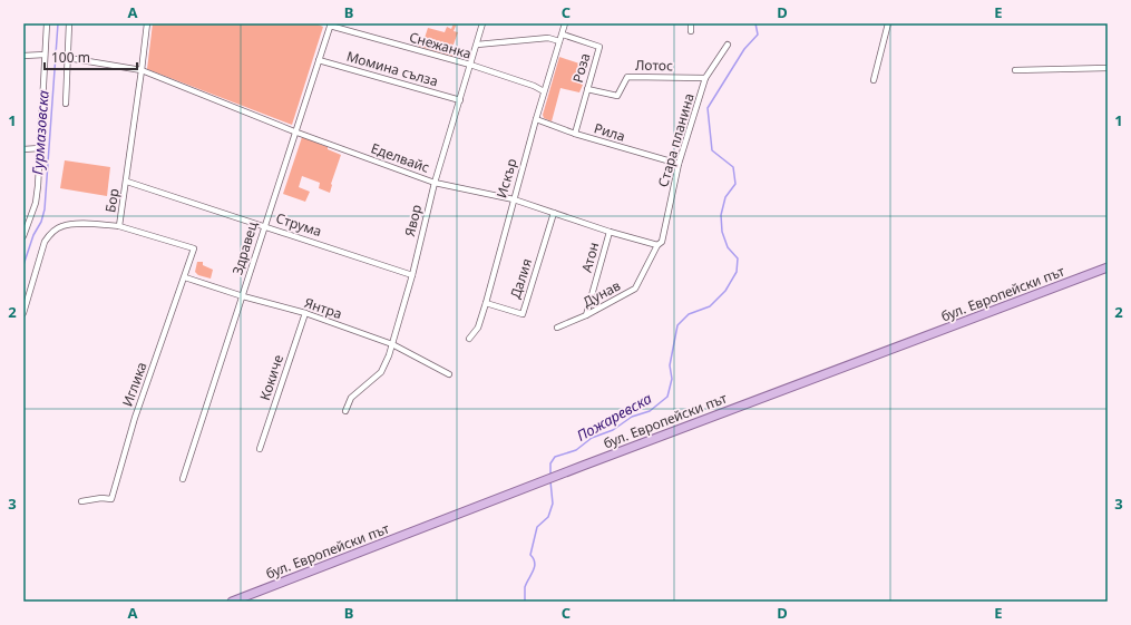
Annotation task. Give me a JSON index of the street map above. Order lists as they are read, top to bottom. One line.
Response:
{"streets":{"main road":["бул. Европейски път"],"street":["Снежанка","Лотос","Роза","Момина сълза","Рила","Стара планина","Еделвайс","Искър","Бор","Явор","Струма","Здравец","Атон","Далия","Дунав","Янтра","Кокиче","Иглика"]},"crossings":[["Снежанка","Искър"],["Снежанка","Явор"],["Снежанка","Здравец"],["Лотос","Роза"],["Лотос","Стара планина"],["Роза","Рила"],["Роза","Искър"],["Момина сълза","Явор"],["Момина сълза","Здравец"],["Рила","Стара планина"],["Рила","Искър"],["Стара планина","Еделвайс"],["Стара планина","Дунав"],["Еделвайс","Искър"],["Еделвайс","Бор"],["Еделвайс","Явор"],["Еделвайс","Здравец"],["Еделвайс","Атон"],["Еделвайс","Далия"],["Еделвайс","Дунав"],["Искър","Далия"],["Бор","Струма"],["Бор","Иглика"],["Явор","Струма"],["Явор","Янтра"],["Струма","Здравец"],["Здравец","Янтра"],["Атон","Дунав"],["Янтра","Кокиче"],["Янтра","Иглика"]],"water":["Гурмазовска","Пожаревска"],"scale_bar":"100 m","grid":{"columns":["A","B","C","D","E"],"rows":["1","2","3"]}}
